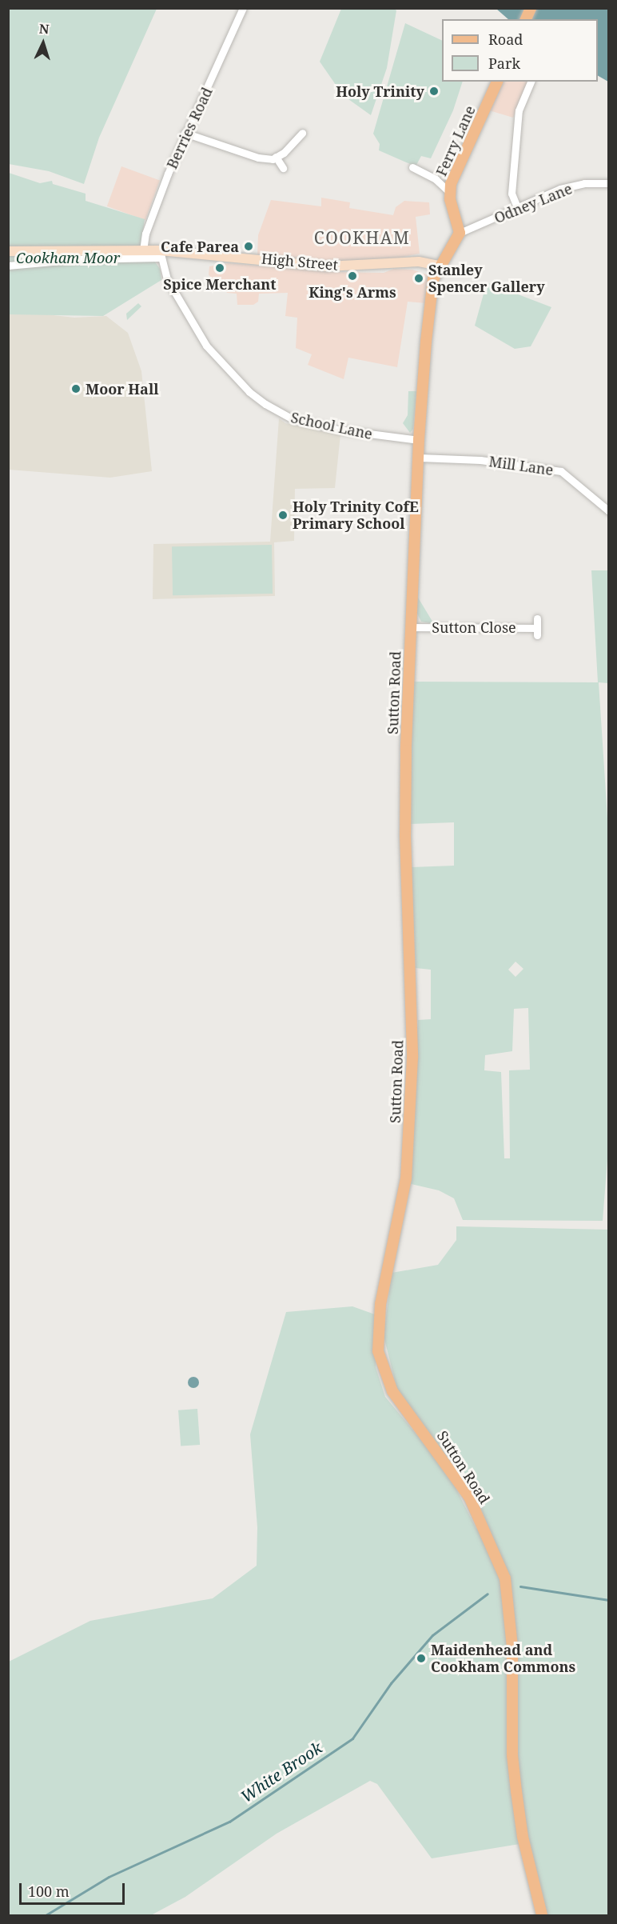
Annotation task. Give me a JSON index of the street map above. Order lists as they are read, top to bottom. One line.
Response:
{"streets":{"main road":["Ferry Lane","High Street","Sutton Road"],"street":["Berries Road","Odney Lane","School Lane","Mill Lane","Sutton Close"]},"crossings":[["Berries Road","High Street"],["Ferry Lane","Odney Lane"],["High Street","School Lane"],["High Street","Sutton Road"],["School Lane","Sutton Road"],["Mill Lane","Sutton Road"],["Sutton Close","Sutton Road"]],"districts":["COOKHAM"],"water":["White Brook"],"parks":["Cookham Moor"],"places":["Holy Trinity","Cafe Parea","Spice Merchant","King's Arms","Stanley Spencer Gallery","Moor Hall","Holy Trinity CofE Primary School","Maidenhead and Cookham Commons"],"legend":["Road","Park"],"scale_bar":"100 m","north":"top"}
